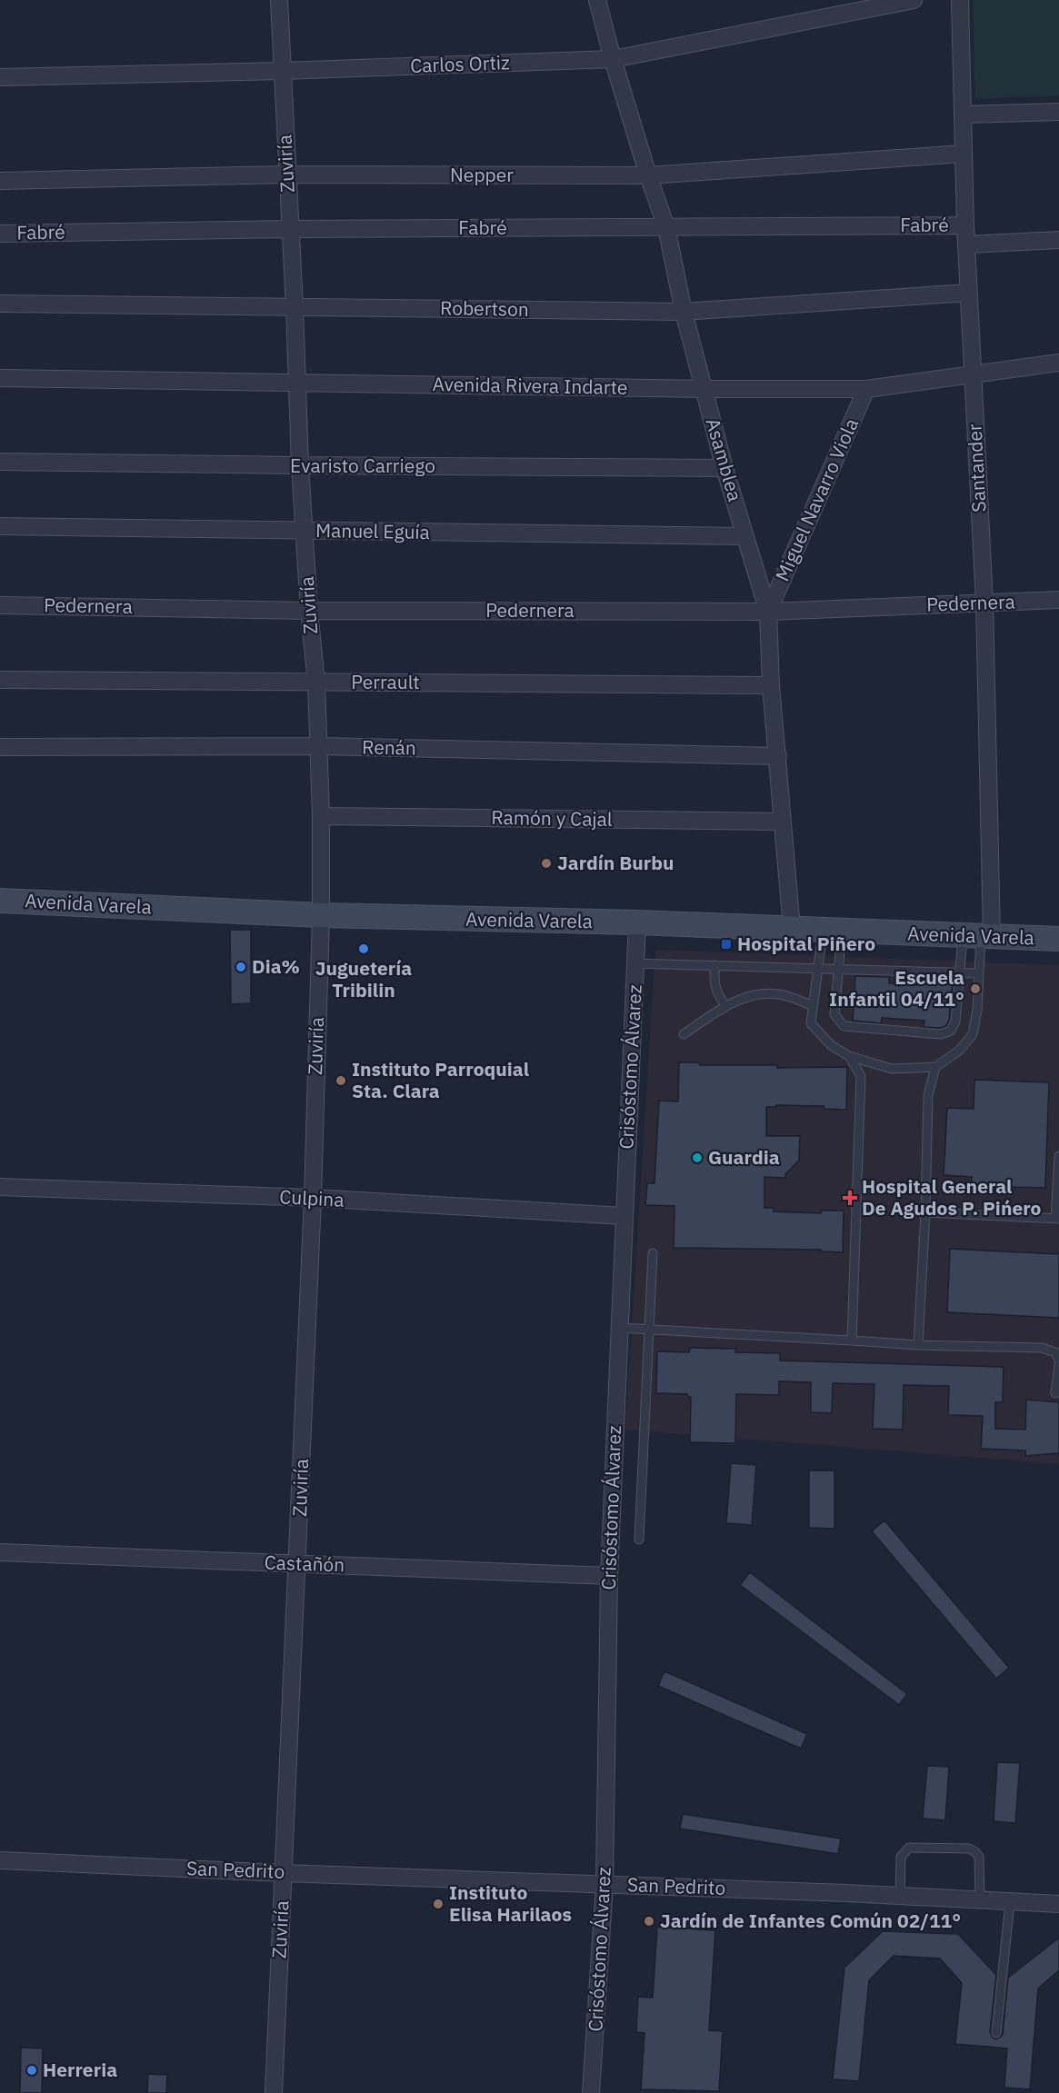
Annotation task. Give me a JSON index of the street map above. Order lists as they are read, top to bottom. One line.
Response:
{"streets":{"main road":["Avenida Varela"],"street":["Carlos Ortiz","Zuviría","Nepper","Fabré","Robertson","Avenida Rivera Indarte","Asamblea","Evaristo Carriego","Santander","Miguel Navarro Viola","Manuel Eguía","Pedernera","Perrault","Renán","Ramón y Cajal","Crisóstomo Álvarez","Culpina","Castañón","San Pedrito"]},"crossings":[["Carlos Ortiz","Zuviría"],["Carlos Ortiz","Asamblea"],["Zuviría","Nepper"],["Zuviría","Fabré"],["Zuviría","Robertson"],["Zuviría","Avenida Rivera Indarte"],["Zuviría","Evaristo Carriego"],["Zuviría","Manuel Eguía"],["Zuviría","Pedernera"],["Zuviría","Perrault"],["Zuviría","Renán"],["Zuviría","Ramón y Cajal"],["Zuviría","Avenida Varela"],["Zuviría","Culpina"],["Zuviría","Castañón"],["Zuviría","San Pedrito"],["Nepper","Asamblea"],["Nepper","Santander"],["Fabré","Asamblea"],["Fabré","Santander"],["Robertson","Asamblea"],["Robertson","Santander"],["Avenida Rivera Indarte","Asamblea"],["Avenida Rivera Indarte","Santander"],["Avenida Rivera Indarte","Miguel Navarro Viola"],["Asamblea","Evaristo Carriego"],["Asamblea","Miguel Navarro Viola"],["Asamblea","Manuel Eguía"],["Asamblea","Pedernera"],["Asamblea","Perrault"],["Asamblea","Renán"],["Asamblea","Ramón y Cajal"],["Asamblea","Avenida Varela"],["Santander","Pedernera"],["Santander","Avenida Varela"],["Miguel Navarro Viola","Pedernera"],["Avenida Varela","Crisóstomo Álvarez"],["Crisóstomo Álvarez","Culpina"],["Crisóstomo Álvarez","Castañón"],["Crisóstomo Álvarez","San Pedrito"]],"places":{"other":["Jardín Burbu","Juguetería Tribilin","Dia%","Escuela Infantil 04/11°","Instituto Parroquial Sta. Clara","Guardia","Instituto Elisa Harilaos","Jardín de Infantes Común 02/11°","Herreria"],"transit":["Hospital Piñero"],"health":["Hospital General De Agudos P. Pińero"]}}
